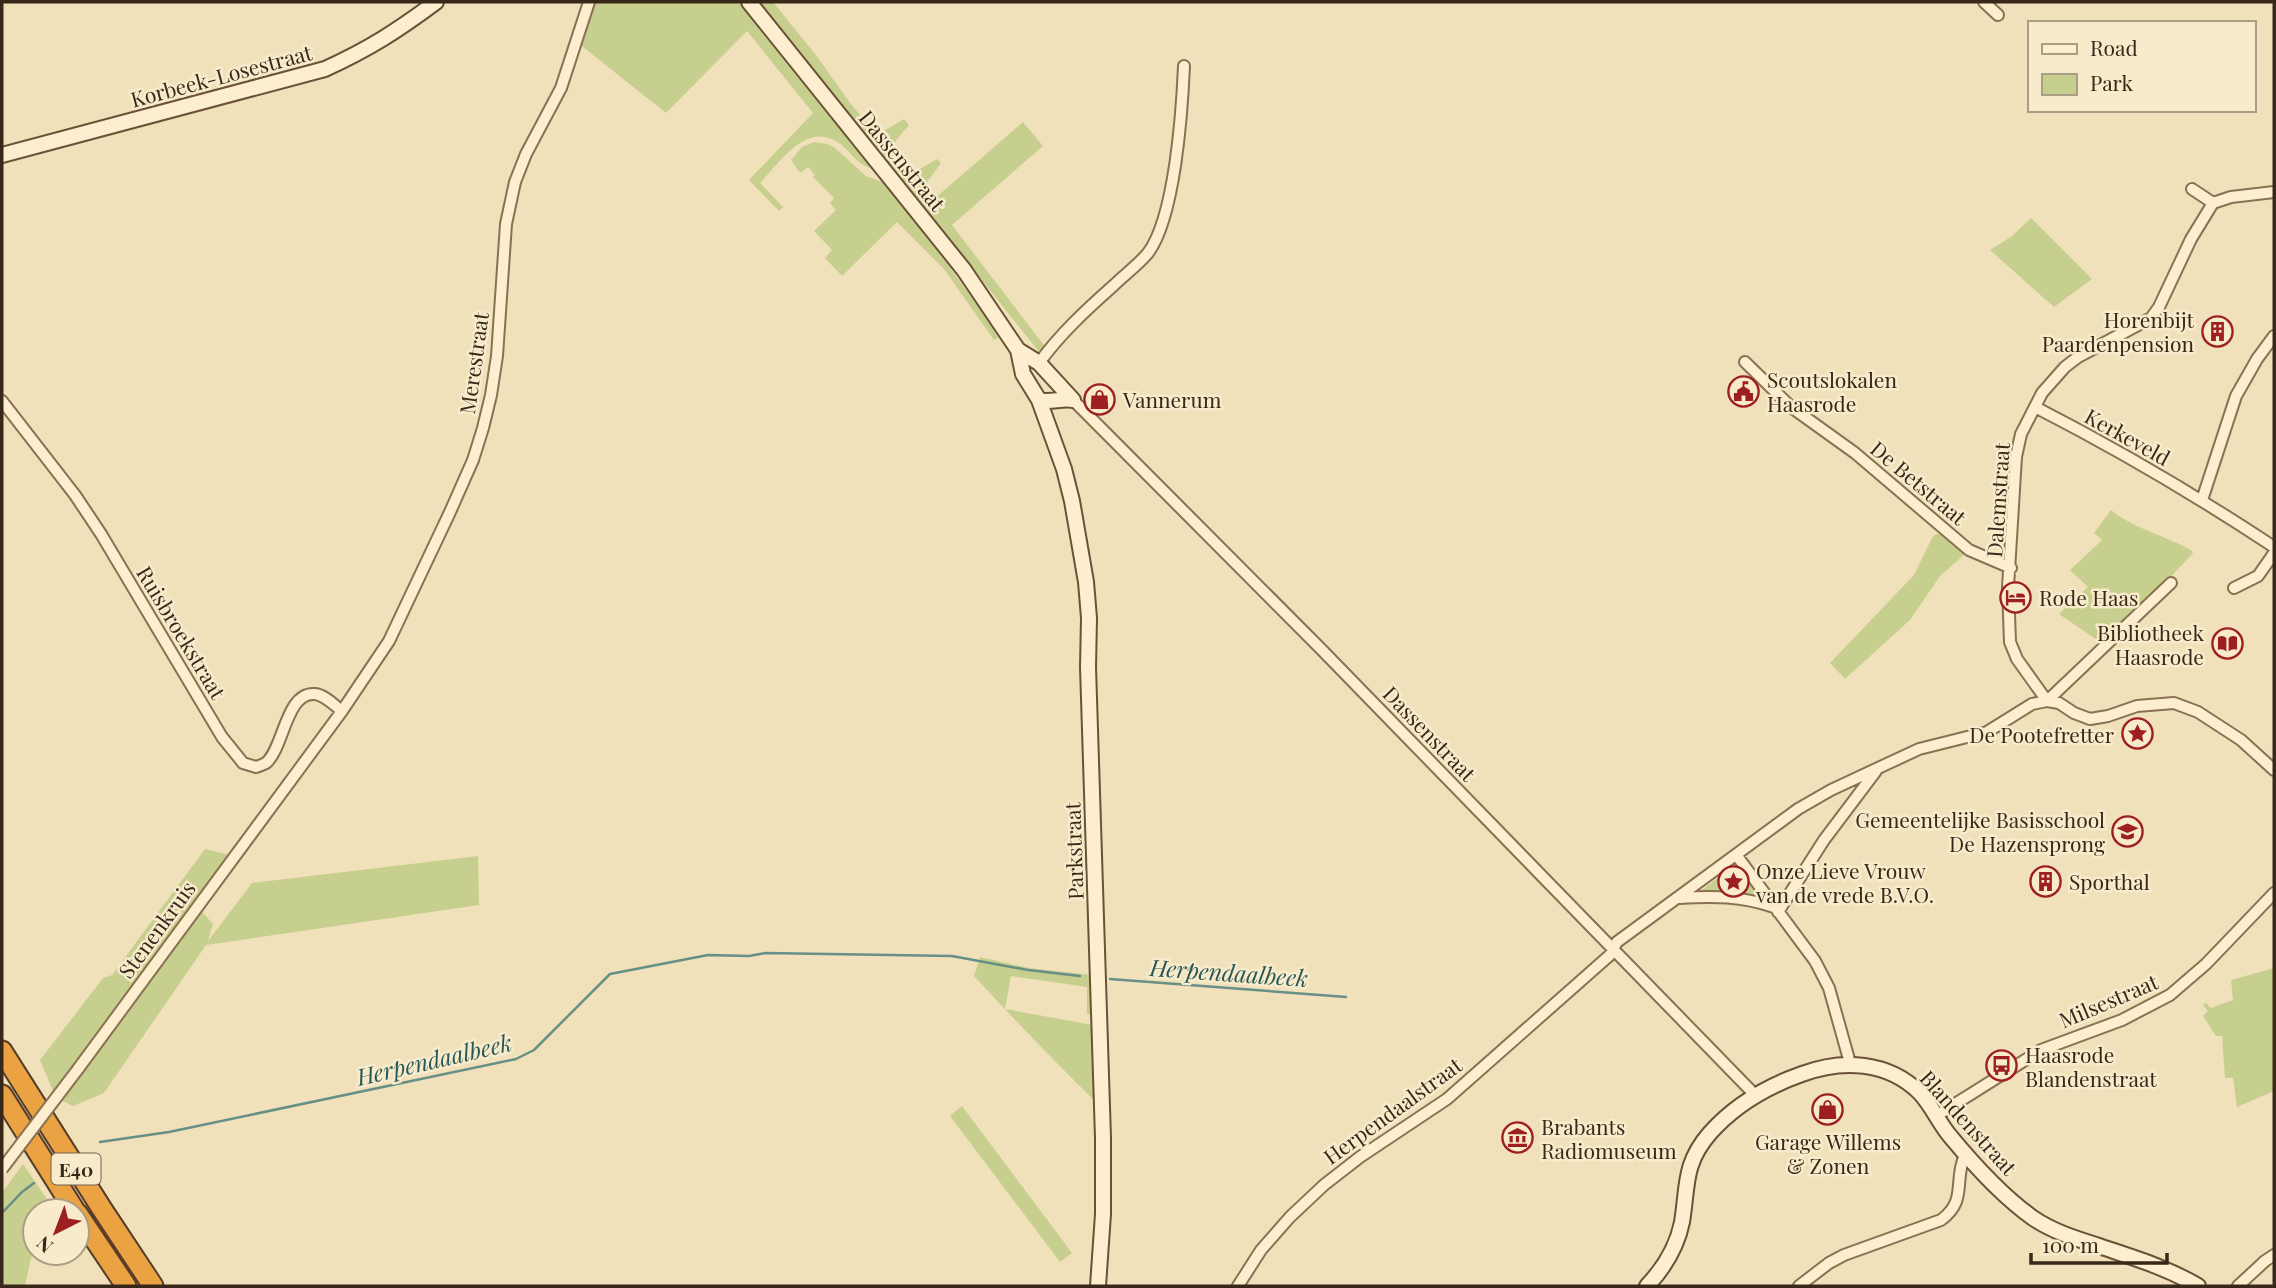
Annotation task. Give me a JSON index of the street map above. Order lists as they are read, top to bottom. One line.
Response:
{"streets":{"highway":["E40"],"street":["Korbeek-Losestraat","Dassenstraat","Merestraat","Kerkeveld","De Betstraat","Dalemstraat","Ruisbroekstraat","Parkstraat","Stenenkruis","Milsestraat","Herpendaalstraat","Blandenstraat"]},"crossings":[["Dassenstraat","Parkstraat"],["Dassenstraat","Herpendaalstraat"],["Dassenstraat","Blandenstraat"],["Merestraat","Ruisbroekstraat"],["Merestraat","Stenenkruis"],["Kerkeveld","Dalemstraat"],["De Betstraat","Dalemstraat"],["Dalemstraat","Herpendaalstraat"],["Ruisbroekstraat","Stenenkruis"],["Milsestraat","Blandenstraat"]],"water":["Herpendaalbeek"],"places":{"building":["Horenbijt Paardenpension","Sporthal"],"public building":["Scoutslokalen Haasrode"],"shop":["Vannerum","Garage Willems & Zonen"],"hotel":["Rode Haas"],"library":["Bibliotheek Haasrode"],"place":["De Pootefretter","Onze Lieve Vrouw van de vrede B.V.O."],"school or university":["Gemeentelijke Basisschool De Hazensprong"],"bus stop":["Haasrode Blandenstraat"],"museum":["Brabants Radiomuseum"]},"legend":["Road","Park"],"scale_bar":"100 m","north":"bottom left"}
